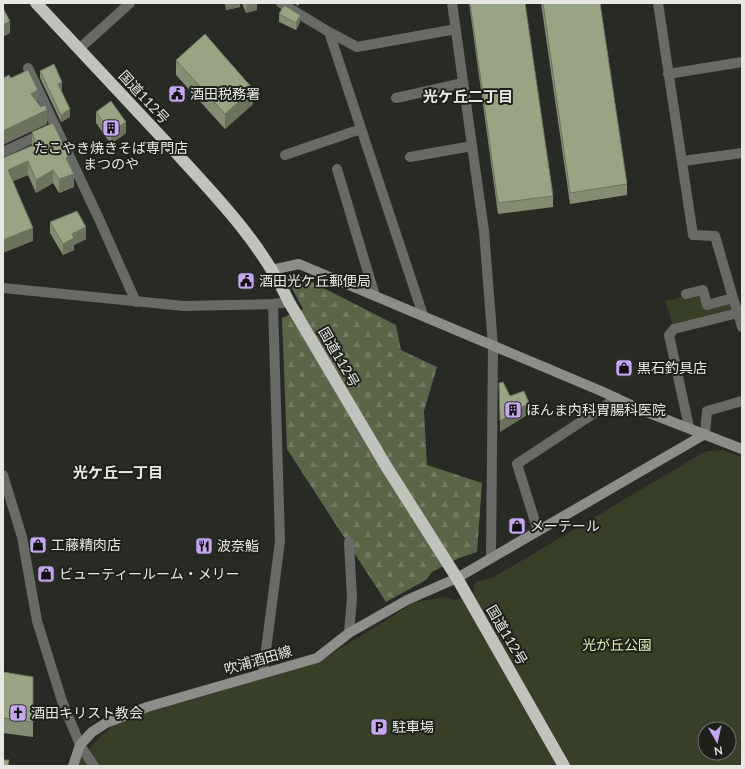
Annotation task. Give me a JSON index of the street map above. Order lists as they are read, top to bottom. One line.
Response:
{"streets":{"highway":["国道112号"],"street":["吹浦酒田線"]},"crossings":[["国道112号","吹浦酒田線"]],"districts":["光ケ丘二丁目","光ケ丘一丁目"],"parks":["光が丘公園"],"places":{"public building":["酒田税務署","酒田光ケ丘郵便局"],"building":["たこやき焼きそば専門店 まつのや","ほんま内科胃腸科医院"],"shop":["黒石釣具店","メーテール","工藤精肉店","ビューティールーム・メリー"],"restaurant":["波奈鮨"],"church":["酒田キリスト教会"],"parking":["駐車場"]},"north":"bottom"}
